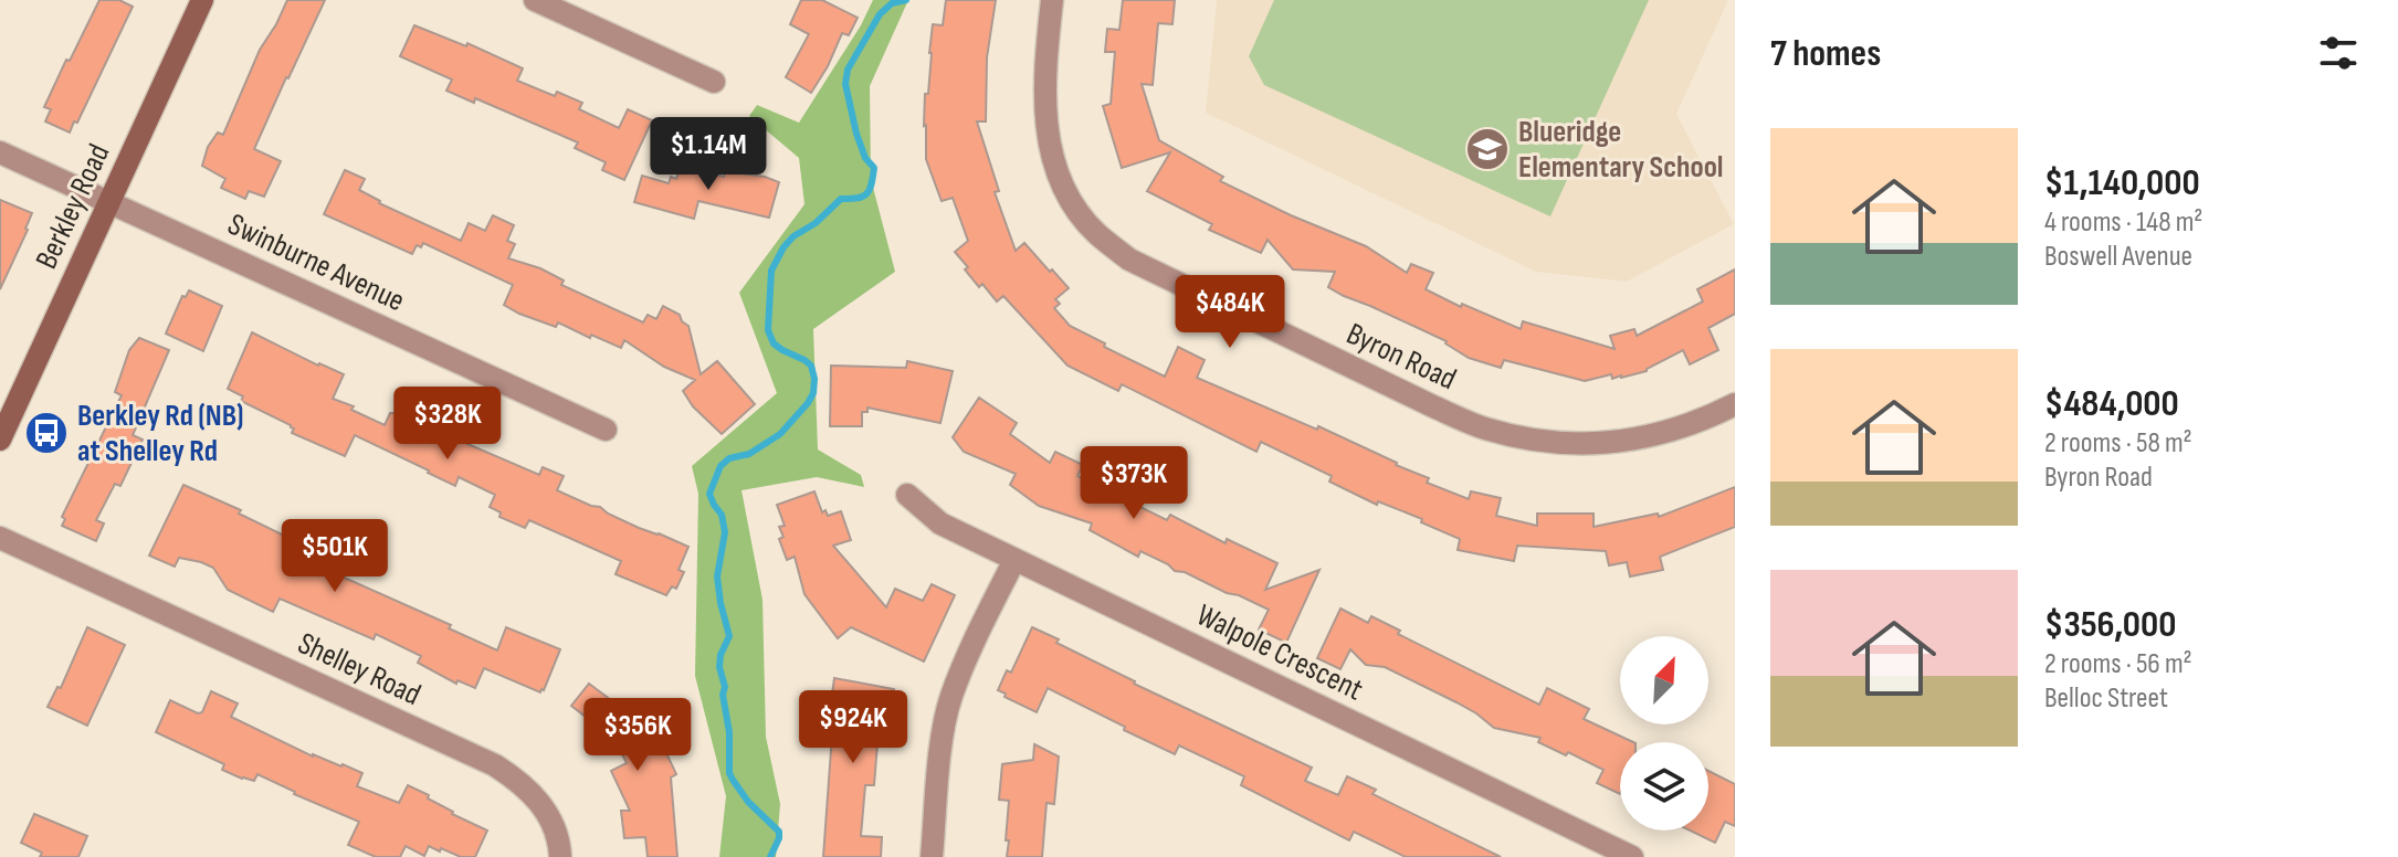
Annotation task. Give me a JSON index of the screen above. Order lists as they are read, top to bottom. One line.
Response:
{"streets":{"street":["Berkley Road","Swinburne Avenue","Byron Road","Walpole Crescent","Shelley Road"]},"crossings":[["Berkley Road","Swinburne Avenue"]],"places":{"school or university":["Blueridge Elementary School"],"bus stop":["Berkley Rd (NB) at Shelley Rd"]},"north":"top right","page":{"heading":"7 homes","list":[{"name":"$1,140,000","note":"4 rooms · 148 m² · Boswell Avenue"},{"name":"$484,000","note":"2 rooms · 58 m² · Byron Road"},{"name":"$356,000","note":"2 rooms · 56 m² · Belloc Street"}],"price":["$1.14M","$484K","$328K","$373K","$501K","$924K","$356K"]}}
